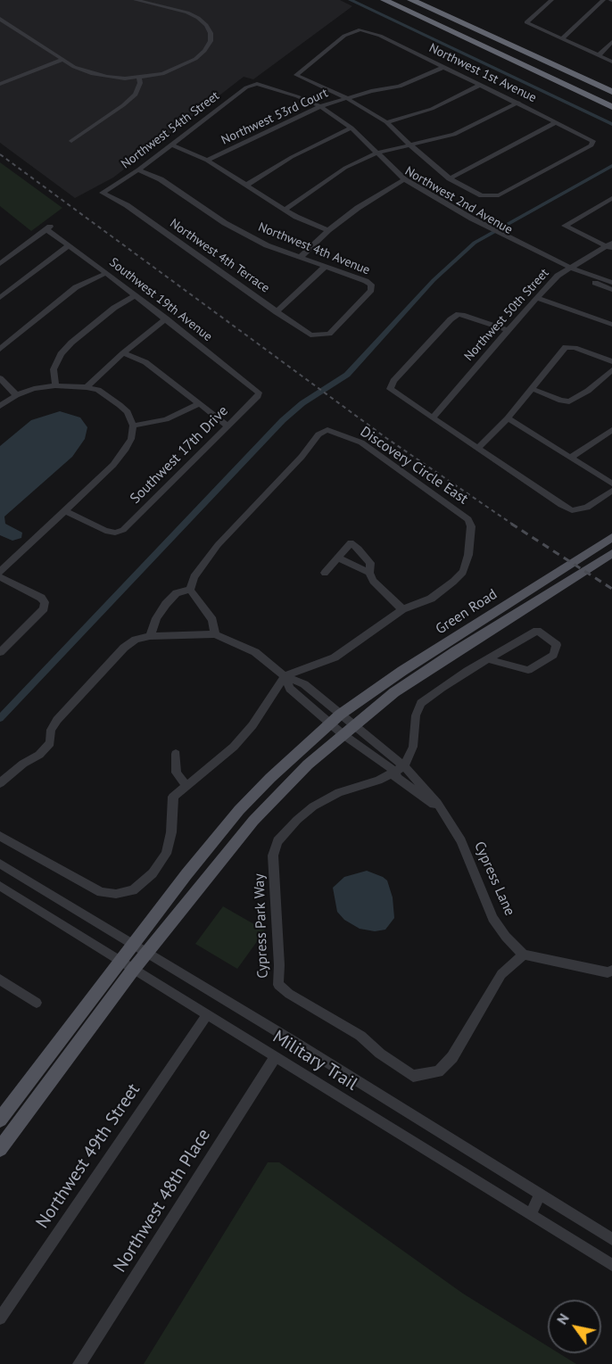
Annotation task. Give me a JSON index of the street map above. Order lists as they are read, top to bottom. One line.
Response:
{"streets":{"main road":["Green Road"],"street":["Northwest 1st Avenue","Northwest 53rd Court","Northwest 54th Street","Northwest 2nd Avenue","Northwest 4th Avenue","Northwest 4th Terrace","Southwest 19th Avenue","Northwest 50th Street","Southwest 17th Drive","Discovery Circle East","Cypress Lane","Cypress Park Way","Military Trail","Northwest 49th Street","Northwest 48th Place"]},"crossings":[["Northwest 1st Avenue","Northwest 53rd Court"],["Northwest 53rd Court","Northwest 2nd Avenue"],["Northwest 54th Street","Northwest 2nd Avenue"],["Northwest 54th Street","Northwest 4th Avenue"],["Northwest 54th Street","Northwest 4th Terrace"],["Northwest 2nd Avenue","Northwest 50th Street"],["Northwest 4th Avenue","Northwest 4th Terrace"],["Southwest 19th Avenue","Southwest 17th Drive"],["Green Road","Cypress Lane"],["Cypress Lane","Cypress Park Way"],["Military Trail","Northwest 49th Street"],["Military Trail","Northwest 48th Place"]],"north":"top left"}
